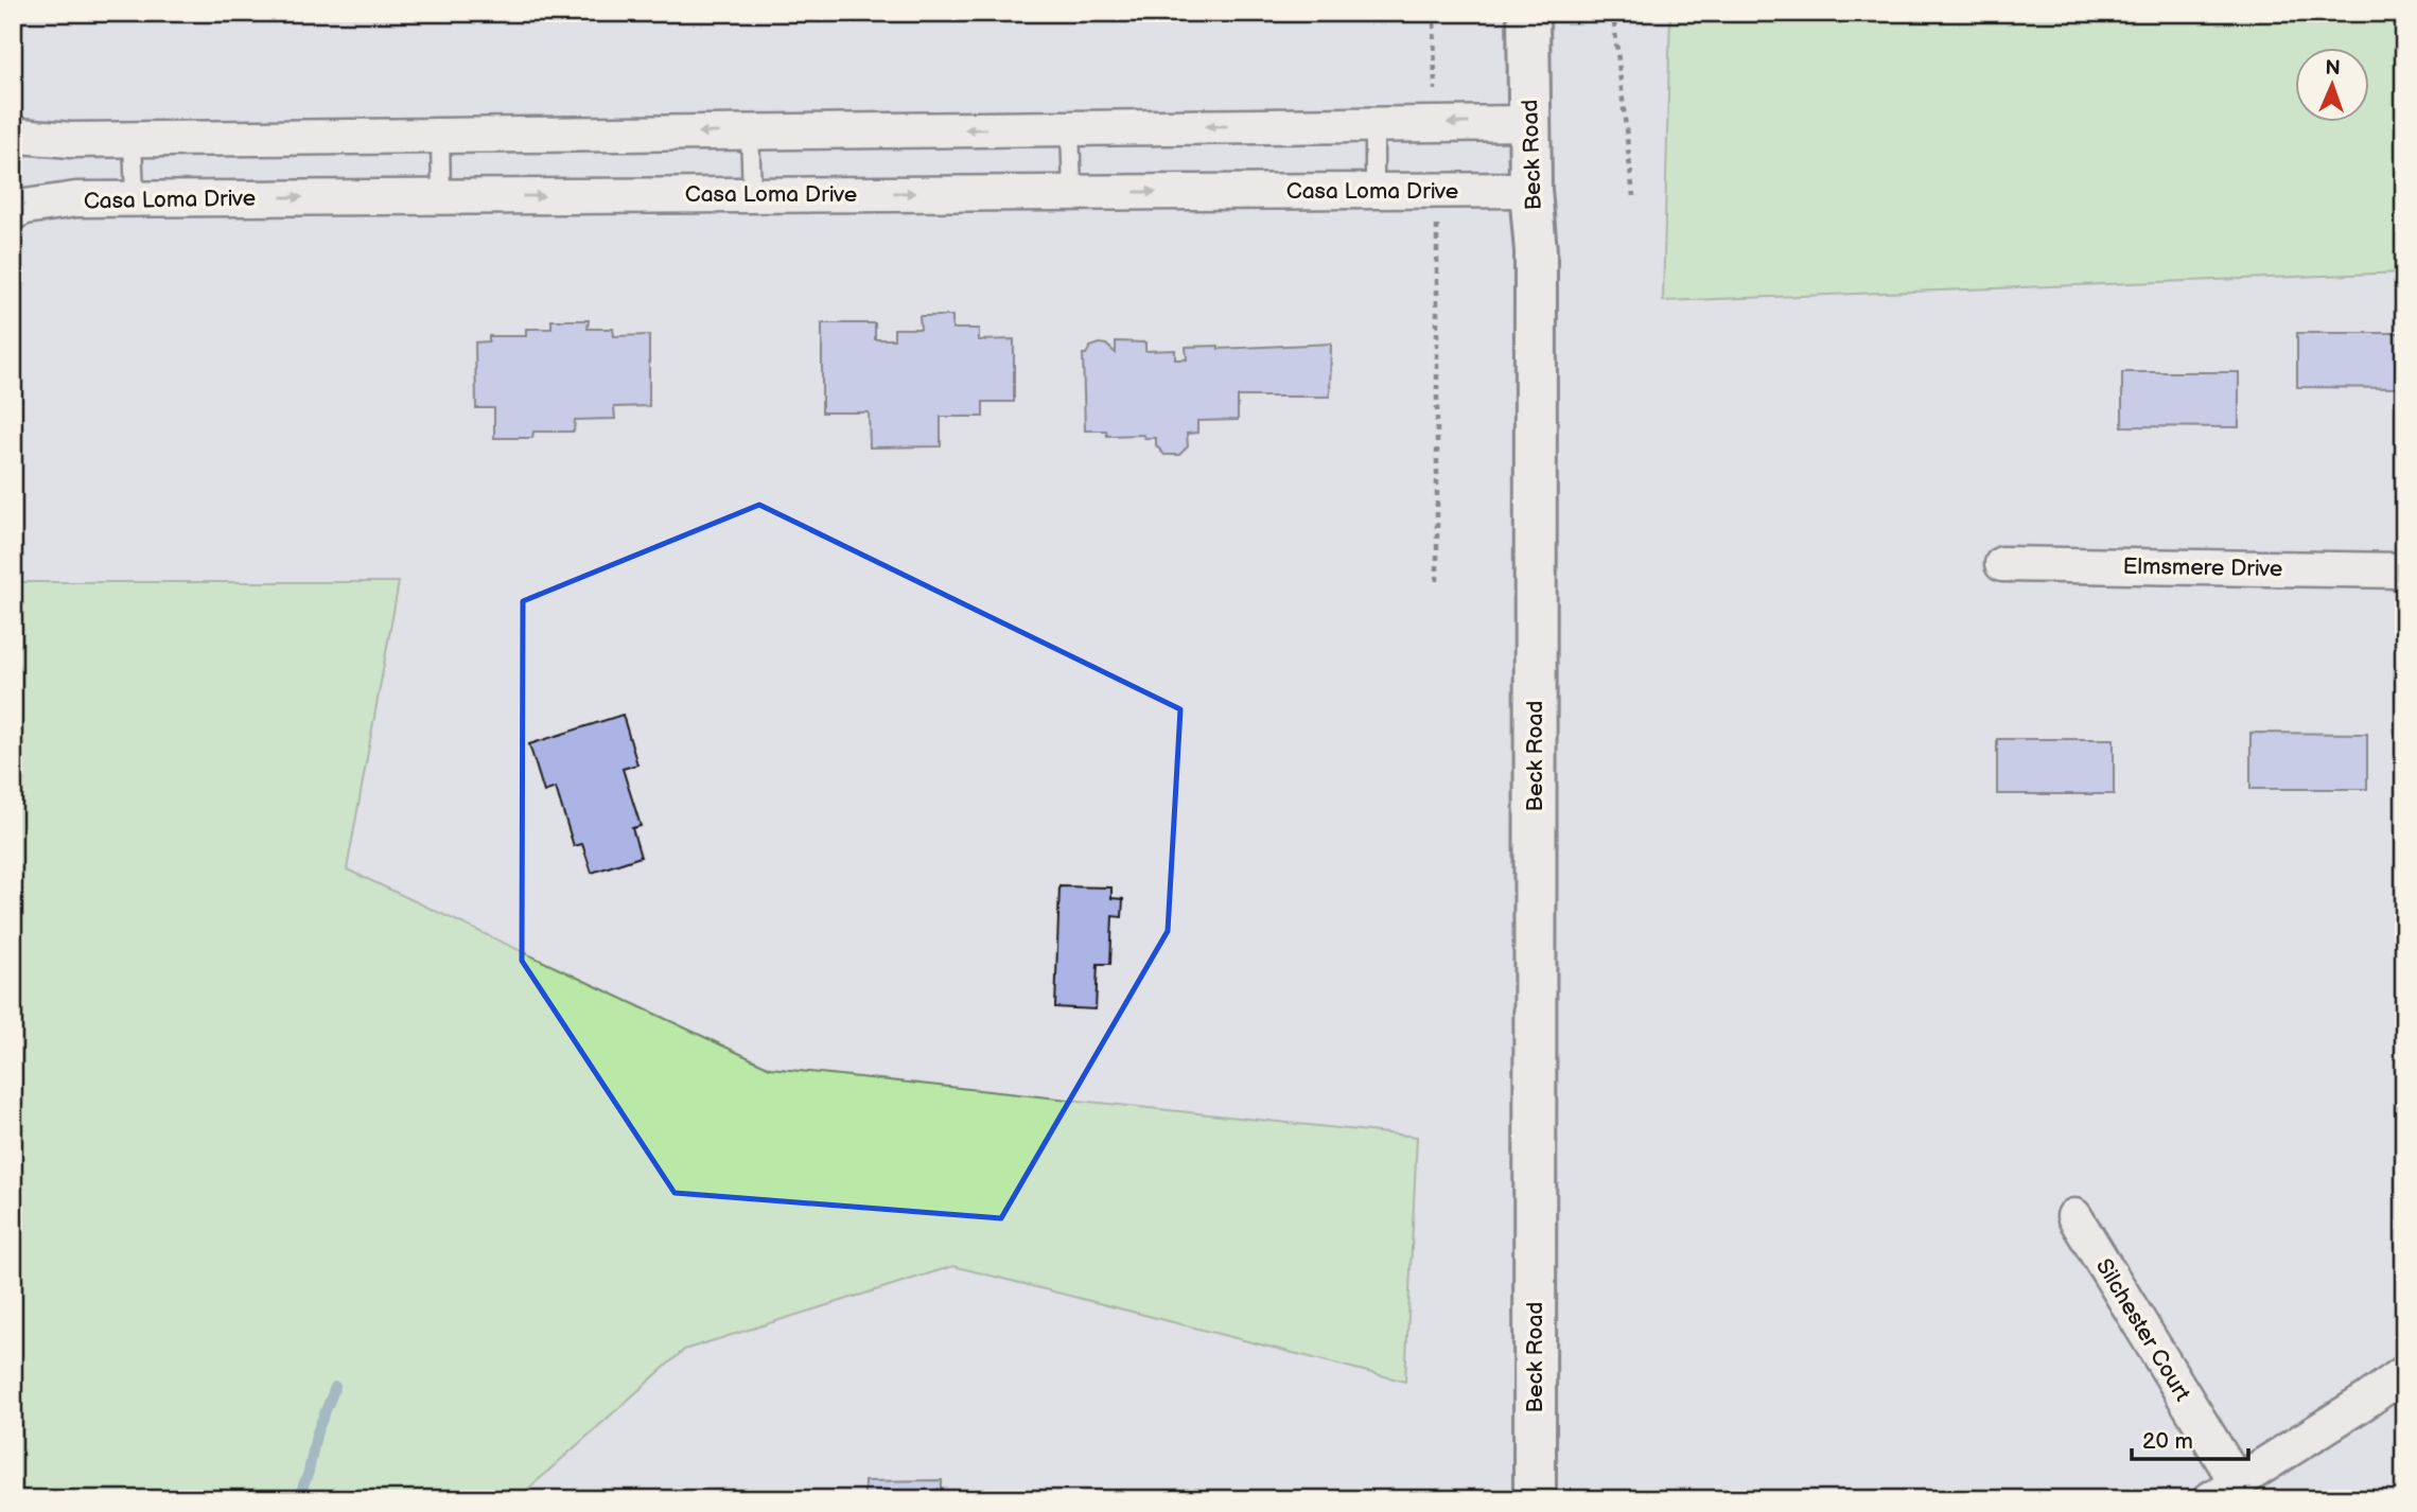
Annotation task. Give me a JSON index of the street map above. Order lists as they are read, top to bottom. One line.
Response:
{"streets":{"main road":["Beck Road"],"street":["Casa Loma Drive","Elmsmere Drive","Silchester Court"]},"crossings":[["Beck Road","Casa Loma Drive"]],"scale_bar":"20 m","north":"top"}
